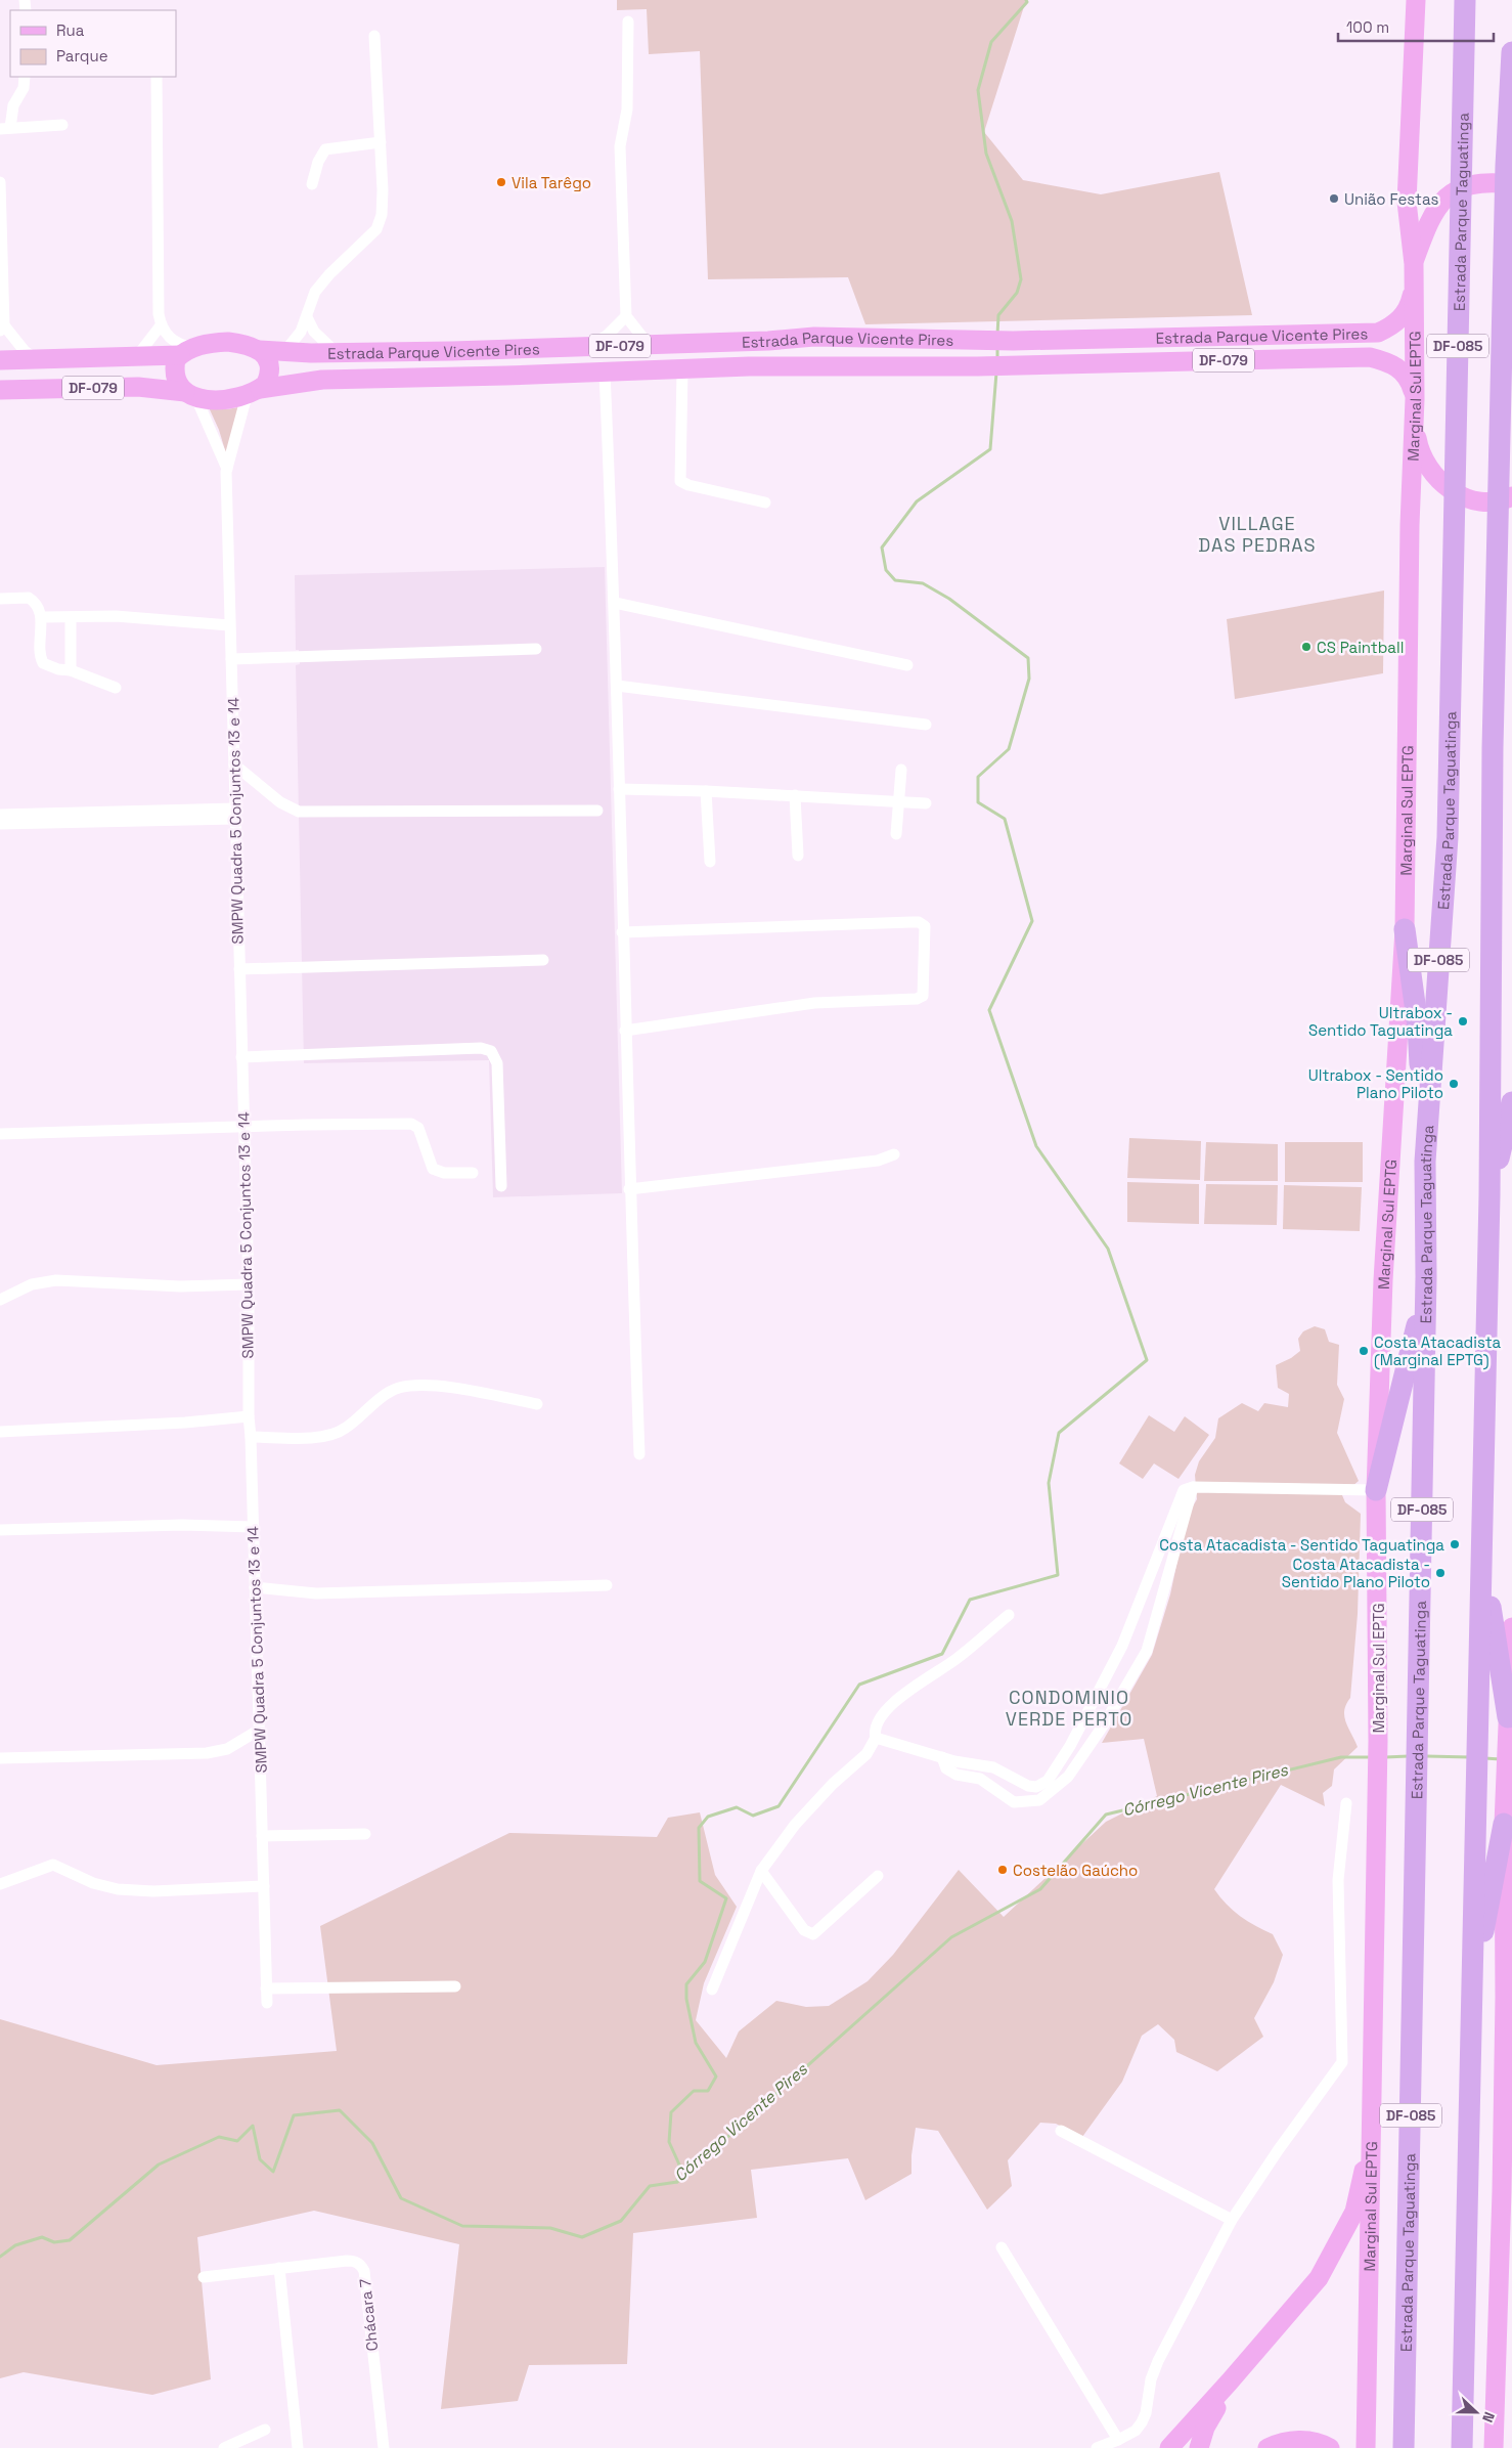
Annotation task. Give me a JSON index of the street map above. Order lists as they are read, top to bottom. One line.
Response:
{"streets":{"highway":["Estrada Parque Taguatinga","DF-085"],"main road":["Estrada Parque Vicente Pires","DF-079","Marginal Sul EPTG"],"street":["SMPW Quadra 5 Conjuntos 13 e 14","Chácara 7"]},"crossings":[["Estrada Parque Vicente Pires","DF-079"],["Estrada Parque Vicente Pires","Marginal Sul EPTG"],["Estrada Parque Vicente Pires","SMPW Quadra 5 Conjuntos 13 e 14"],["DF-079","SMPW Quadra 5 Conjuntos 13 e 14"]],"districts":["VILLAGE DAS PEDRAS","CONDOMINIO VERDE PERTO"],"water":["Córrego Vicente Pires"],"places":["Vila Tarêgo","União Festas","CS Paintball","Ultrabox - Sentido Taguatinga","Ultrabox - Sentido Plano Piloto","Costa Atacadista (Marginal EPTG)","Costa Atacadista - Sentido Taguatinga","Costa Atacadista - Sentido Plano Piloto","Costelão Gaúcho"],"legend":["Rua","Parque"],"scale_bar":"100 m","north":"right"}
